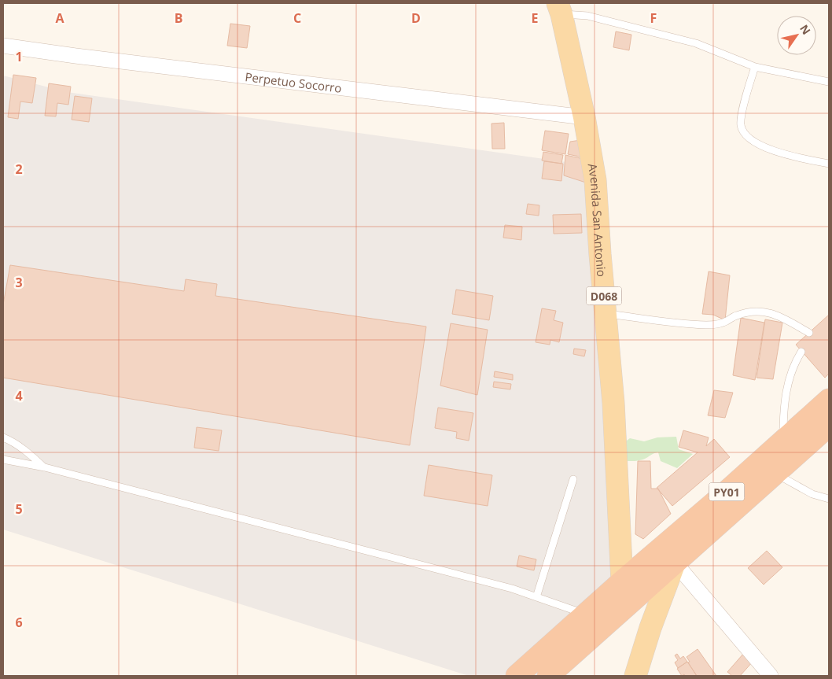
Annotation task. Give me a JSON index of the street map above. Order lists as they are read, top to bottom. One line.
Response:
{"streets":{"highway":["PY01"],"main road":["Avenida San Antonio","D068"],"street":["Perpetuo Socorro"]},"crossings":[["Perpetuo Socorro","Avenida San Antonio"],["Avenida San Antonio","PY01"]],"north":"top right","grid":{"columns":["A","B","C","D","E","F"],"rows":["1","2","3","4","5","6"]}}
